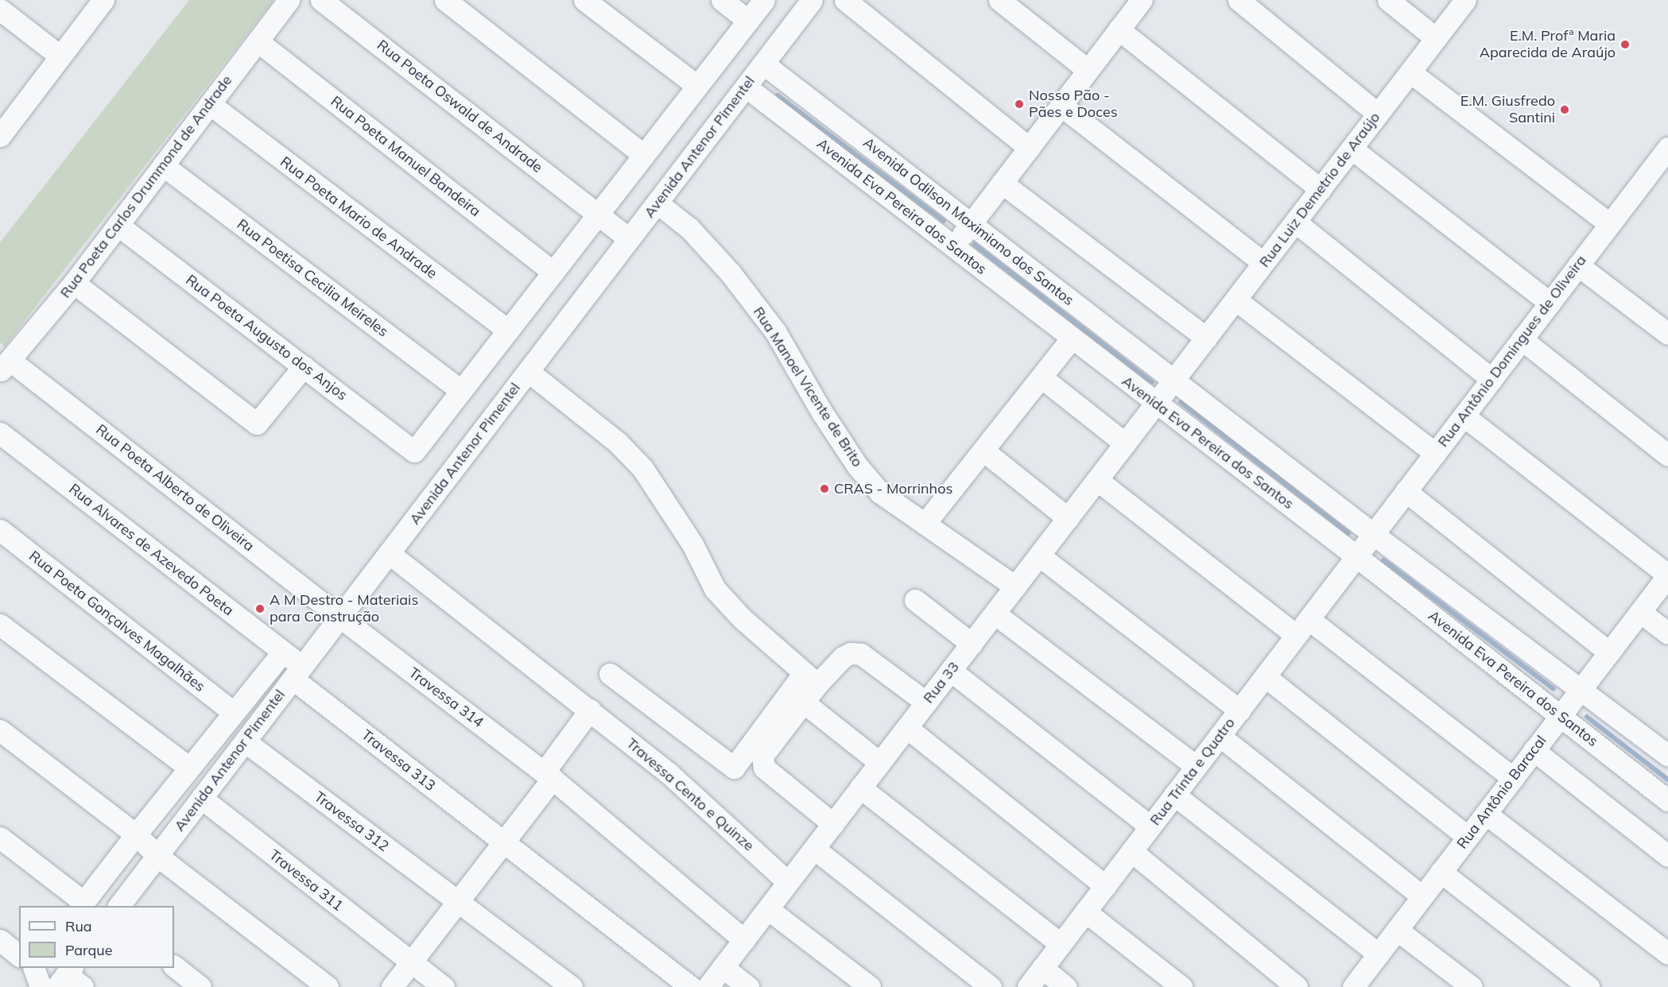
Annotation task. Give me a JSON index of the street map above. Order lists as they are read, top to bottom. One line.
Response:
{"streets":{"street":["Rua Poeta Oswald de Andrade","Avenida Antenor Pimentel","Rua Poeta Manuel Bandeira","Rua Poeta Carlos Drummond de Andrade","Rua Luiz Demetrio de Araújo","Avenida Eva Pereira dos Santos","Rua Poeta Mario de Andrade","Avenida Odilson Maximiano dos Santos","Rua Poetisa Cecilia Meireles","Rua Poeta Augusto dos Anjos","Rua Antônio Domingues de Oliveira","Rua Manoel Vicente de Brito","Rua Poeta Alberto de Oliveira","Rua Alvares de Azevedo Poeta","Rua Poeta Gonçalves Magalhães","Rua 33","Travessa 314","Travessa 313","Rua Trinta e Quatro","Rua Antônio Baracal","Travessa Cento e Quinze","Travessa 312","Travessa 311"]},"crossings":[["Rua Poeta Oswald de Andrade","Avenida Antenor Pimentel"],["Avenida Antenor Pimentel","Avenida Eva Pereira dos Santos"],["Avenida Antenor Pimentel","Avenida Odilson Maximiano dos Santos"],["Avenida Antenor Pimentel","Rua Manoel Vicente de Brito"],["Avenida Antenor Pimentel","Rua Poeta Alberto de Oliveira"],["Avenida Antenor Pimentel","Rua Alvares de Azevedo Poeta"],["Avenida Antenor Pimentel","Travessa 314"],["Avenida Antenor Pimentel","Travessa 313"],["Avenida Antenor Pimentel","Travessa Cento e Quinze"],["Avenida Antenor Pimentel","Travessa 312"],["Avenida Antenor Pimentel","Travessa 311"],["Rua Poeta Manuel Bandeira","Rua Poeta Carlos Drummond de Andrade"],["Rua Poeta Carlos Drummond de Andrade","Rua Poeta Mario de Andrade"],["Rua Poeta Carlos Drummond de Andrade","Rua Poetisa Cecilia Meireles"],["Rua Poeta Carlos Drummond de Andrade","Rua Poeta Augusto dos Anjos"],["Rua Poeta Carlos Drummond de Andrade","Rua Poeta Alberto de Oliveira"],["Rua Luiz Demetrio de Araújo","Avenida Eva Pereira dos Santos"],["Rua Luiz Demetrio de Araújo","Avenida Odilson Maximiano dos Santos"],["Rua Luiz Demetrio de Araújo","Rua 33"],["Avenida Eva Pereira dos Santos","Avenida Odilson Maximiano dos Santos"],["Avenida Eva Pereira dos Santos","Rua Antônio Domingues de Oliveira"],["Avenida Eva Pereira dos Santos","Rua 33"],["Avenida Eva Pereira dos Santos","Rua Trinta e Quatro"],["Avenida Eva Pereira dos Santos","Rua Antônio Baracal"],["Avenida Odilson Maximiano dos Santos","Rua 33"],["Rua Poetisa Cecilia Meireles","Rua Poeta Augusto dos Anjos"],["Rua Antônio Domingues de Oliveira","Rua Trinta e Quatro"],["Rua Manoel Vicente de Brito","Rua 33"],["Rua Poeta Alberto de Oliveira","Travessa 314"],["Rua Alvares de Azevedo Poeta","Travessa 313"],["Rua 33","Travessa 314"],["Rua 33","Travessa Cento e Quinze"]],"places":["E.M. Profª Maria Aparecida de Araújo","Nosso Pão - Pães e Doces","E.M. Giusfredo Santini","CRAS - Morrinhos","A M Destro - Materiais para Construção"],"legend":["Rua","Parque"]}
